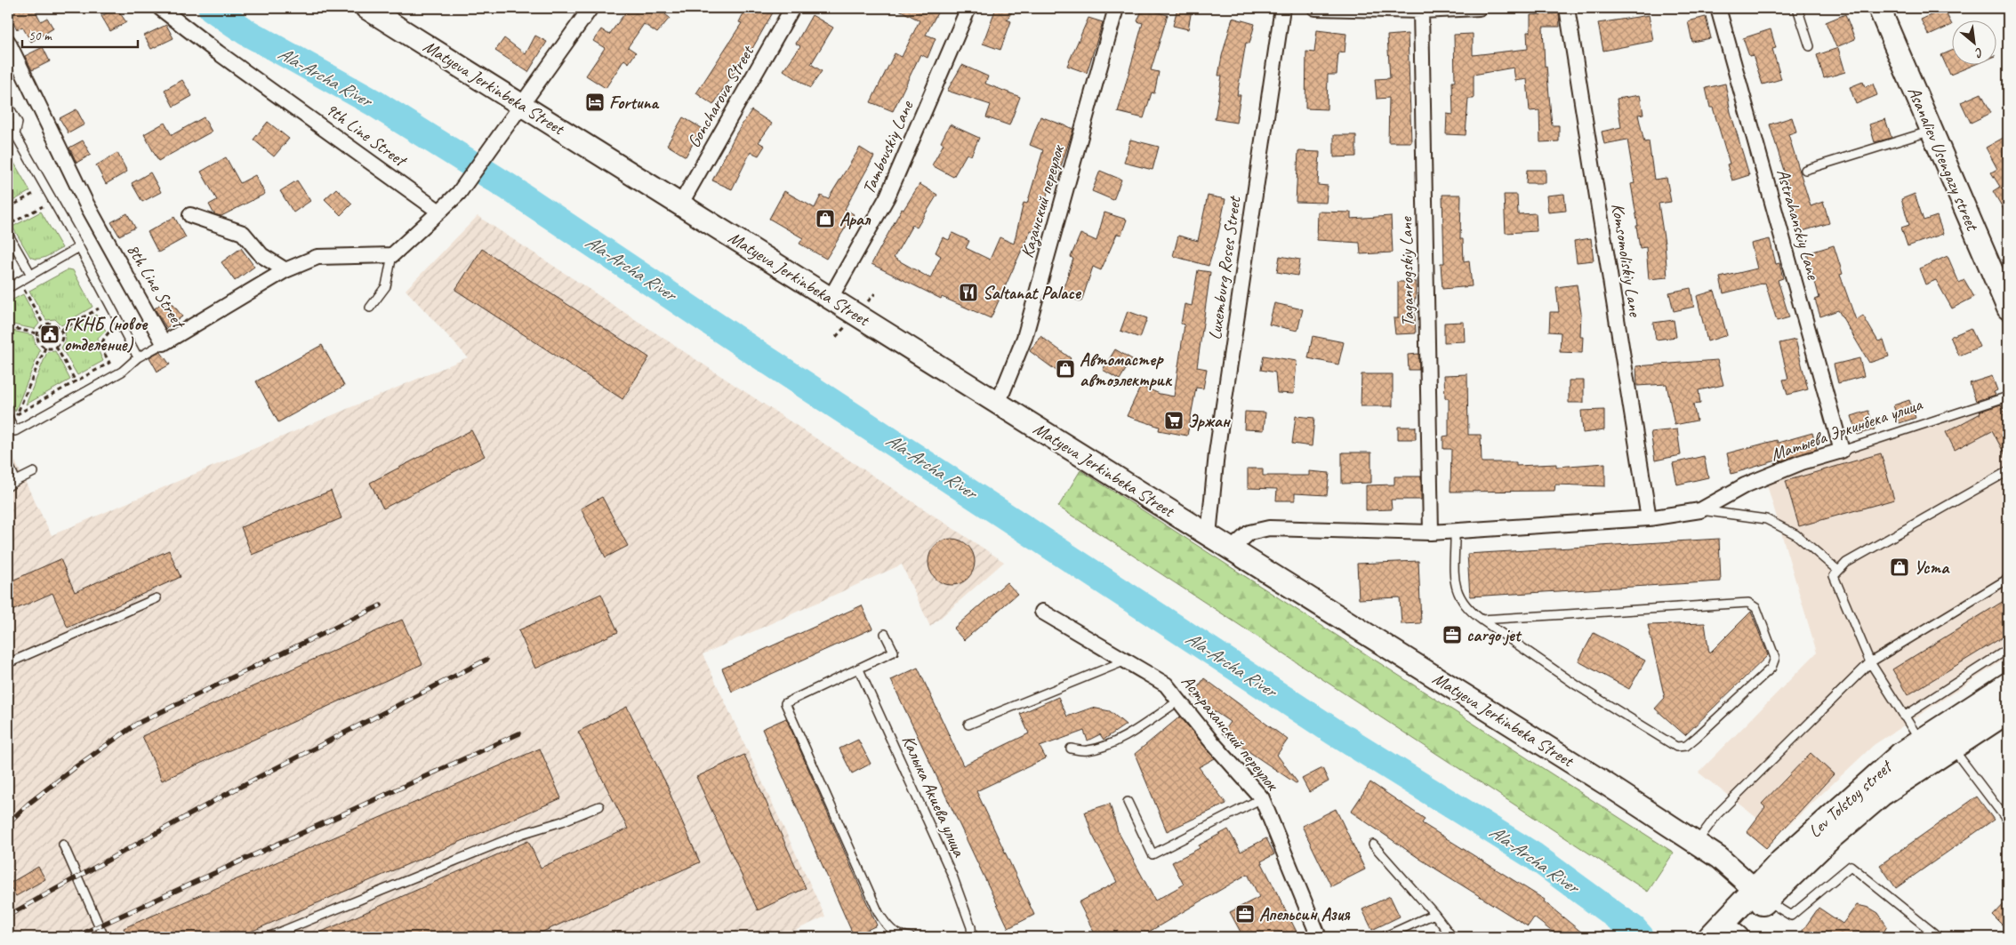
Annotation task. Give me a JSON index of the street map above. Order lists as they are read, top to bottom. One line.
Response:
{"streets":{"main road":["Matyeva Jerkinbeka Street","Asanaliev Usengazy street","Lev Tolstoy street"],"street":["Goncharova Street","9th Line Street","Tambovskiy Lane","Казанский переулок","Astrahanskiy Lane","Komsomoliskiy Lane","Luxemburg Roses Street","Taganrogskiy Lane","8th Line Street","Матыева Эркинбека улица","Астраханский переулок"],"lane":["Калыка Акиева улица"]},"crossings":[["Matyeva Jerkinbeka Street","Goncharova Street"],["Matyeva Jerkinbeka Street","Tambovskiy Lane"],["Matyeva Jerkinbeka Street","Казанский переулок"],["Matyeva Jerkinbeka Street","Luxemburg Roses Street"],["Matyeva Jerkinbeka Street","Lev Tolstoy street"],["Astrahanskiy Lane","Матыева Эркинбека улица"]],"water":["Ala-Archa River"],"places":{"hotel":["Fortuna"],"shop":["Арал","Автомастер автоэлектрик","Уста"],"restaurant":["Saltanat Palace"],"public building":["ГКНБ (новое отделение)"],"supermarket":["Эржан"],"office":["cargo jet","Апельсин Азия"]},"scale_bar":"50 m","north":"bottom right"}
